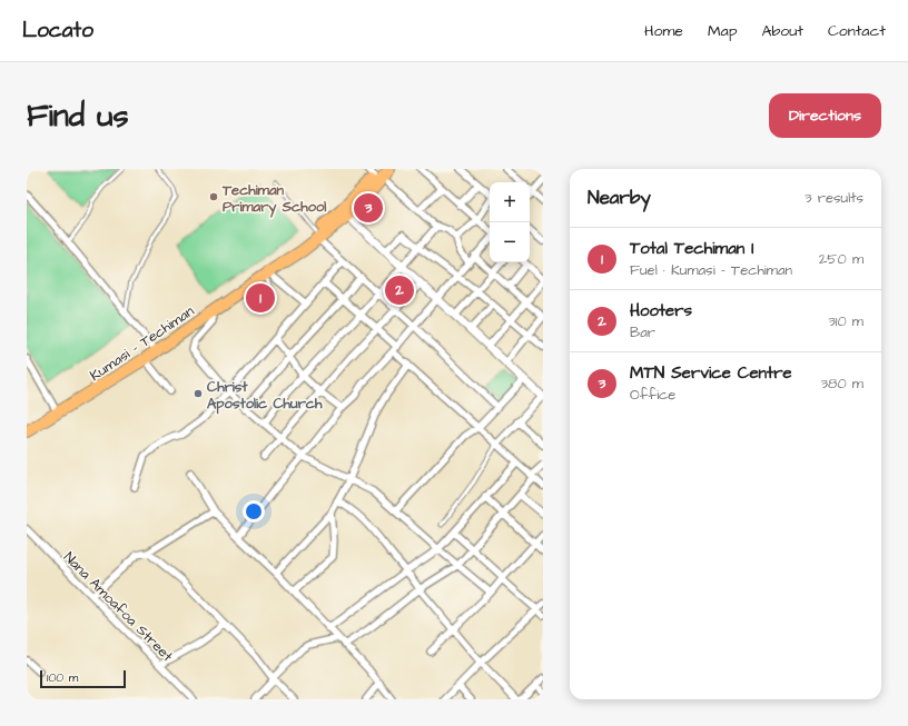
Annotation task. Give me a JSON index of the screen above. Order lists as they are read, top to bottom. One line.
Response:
{"streets":{"highway":["Kumasi - Techiman"],"street":["Nana Amoafoa Street"]},"places":["Techiman Primary School","Christ Apostolic Church"],"scale_bar":"100 m","page":{"header":"Locato","nav":["Home","Map","About","Contact"],"buttons":"Directions","title":"Find us","heading":["Nearby","3 results"],"map_buttons":["+","−"],"pins":["3","2","1"],"list":[{"mark":"1","name":"Total Techiman I","note":"Fuel · Kumasi - Techiman","value":"250 m"},{"mark":"2","name":"Hooters","note":"Bar","value":"310 m"},{"mark":"3","name":"MTN Service Centre","note":"Office","value":"380 m"}],"scale":"100 m"}}
